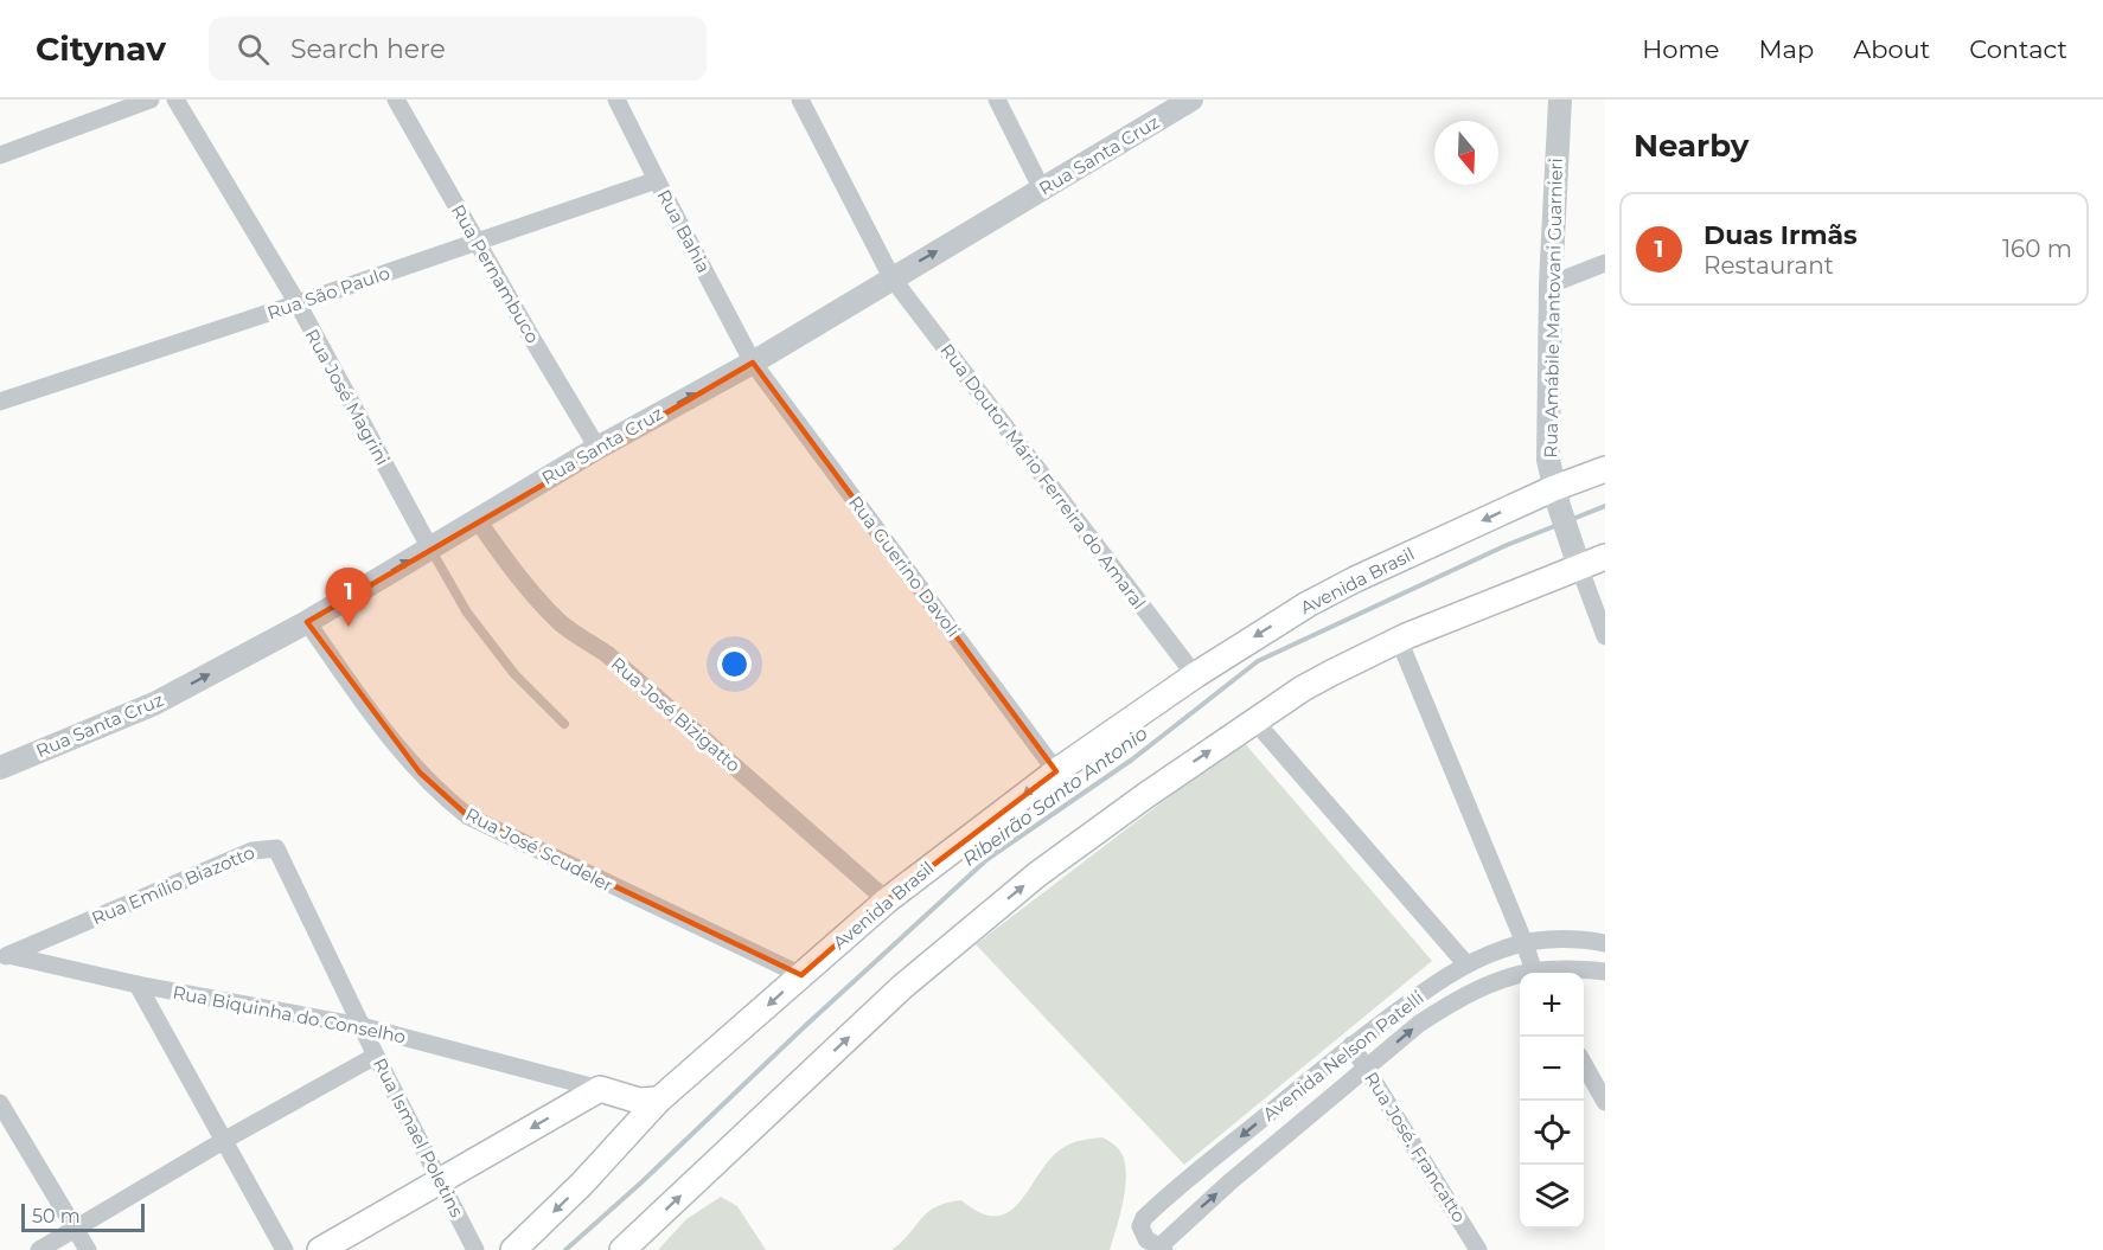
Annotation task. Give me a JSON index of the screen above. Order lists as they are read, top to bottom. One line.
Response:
{"streets":{"main road":["Avenida Brasil","Rua Biquinha do Conselho"],"street":["Rua Santa Cruz","Rua Bahia","Rua Pernambuco","Rua São Paulo","Rua Amábile Mantovani Guarnieri","Rua José Magrini","Rua Doutor Mário Ferreira do Amaral","Rua Guerino Davoli","Rua José Bizigatto","Rua José Scudeler","Rua Emílio Biazotto","Avenida Nelson Patelli","Rua Ismael Poletins","Rua José. Francatto"]},"crossings":[["Rua Santa Cruz","Rua Bahia"],["Rua Santa Cruz","Rua Pernambuco"],["Rua Santa Cruz","Rua José Magrini"],["Rua Santa Cruz","Rua Doutor Mário Ferreira do Amaral"],["Rua Santa Cruz","Rua Guerino Davoli"],["Rua Santa Cruz","Rua José Bizigatto"],["Rua Santa Cruz","Rua José Scudeler"],["Rua Bahia","Rua São Paulo"],["Rua Bahia","Rua Guerino Davoli"],["Rua Pernambuco","Rua São Paulo"],["Rua São Paulo","Rua José Magrini"],["Rua Amábile Mantovani Guarnieri","Avenida Brasil"],["Rua Doutor Mário Ferreira do Amaral","Avenida Brasil"],["Rua Guerino Davoli","Avenida Brasil"],["Avenida Brasil","Rua José Bizigatto"],["Avenida Brasil","Rua José Scudeler"],["Avenida Brasil","Rua Biquinha do Conselho"],["Rua Emílio Biazotto","Rua Biquinha do Conselho"],["Rua Emílio Biazotto","Rua Ismael Poletins"],["Rua Biquinha do Conselho","Rua Ismael Poletins"],["Avenida Nelson Patelli","Rua José. Francatto"]],"one_way":["Rua Santa Cruz"],"water":["Ribeirão Santo Antonio"],"scale_bar":"50 m","north":"bottom","page":{"header":"Citynav","search":"Search here","nav":["Home","Map","About","Contact"],"heading":"Nearby","list":[{"mark":"1","name":"Duas Irmãs","note":"Restaurant","value":"160 m"}],"pins":"1","map_buttons":["+","−"],"scale":"50 m"}}
